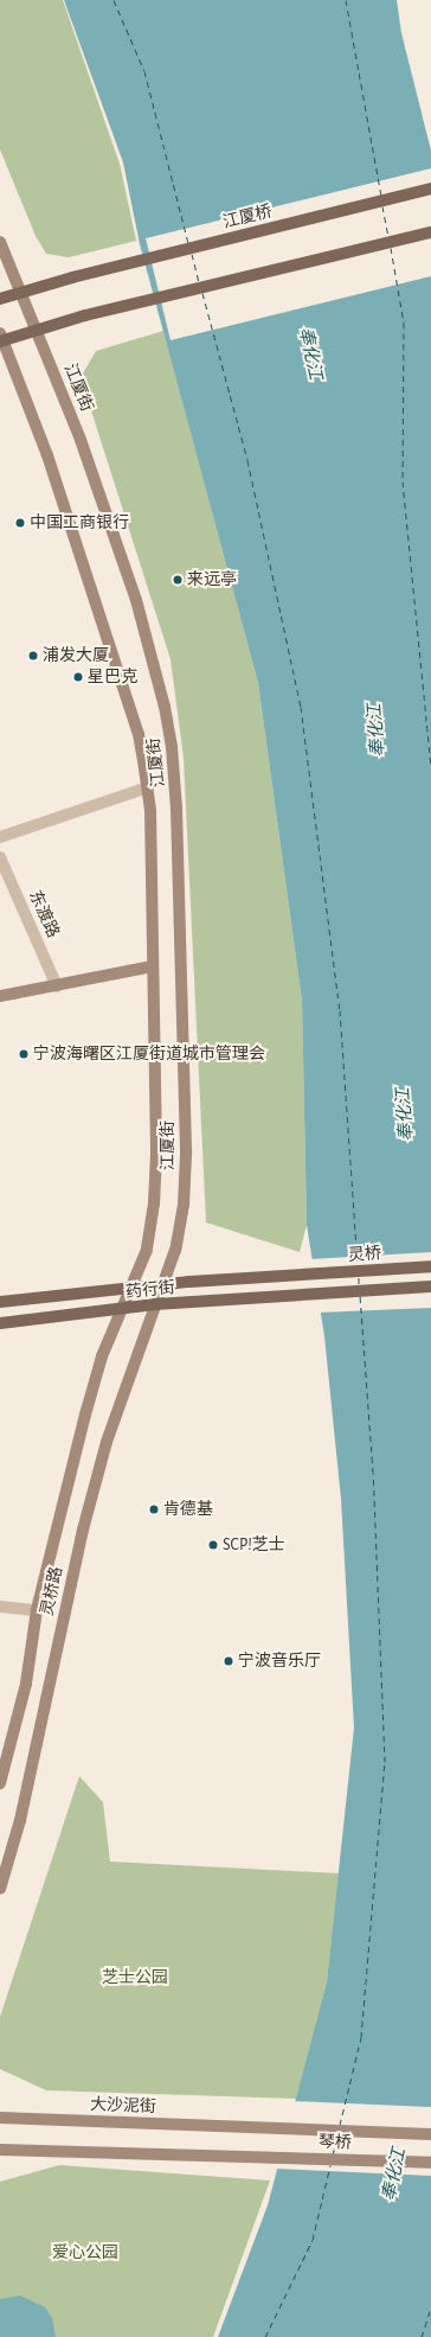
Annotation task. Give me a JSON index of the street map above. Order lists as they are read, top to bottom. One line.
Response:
{"streets":{"main road":["江厦桥","江厦街","灵桥","药行街","灵桥路","大沙泥街","琴桥"],"street":["东渡路"]},"crossings":[["江厦桥","江厦街"],["江厦街","药行街"],["江厦街","灵桥路"],["灵桥","药行街"],["药行街","灵桥路"],["大沙泥街","琴桥"]],"water":["奉化江"],"parks":["芝士公园","爱心公园"],"places":["中国工商银行","来远亭","浦发大厦","星巴克","宁波海曙区江厦街道城市管理会","肯德基","SCP!芝士","宁波音乐厅"]}
